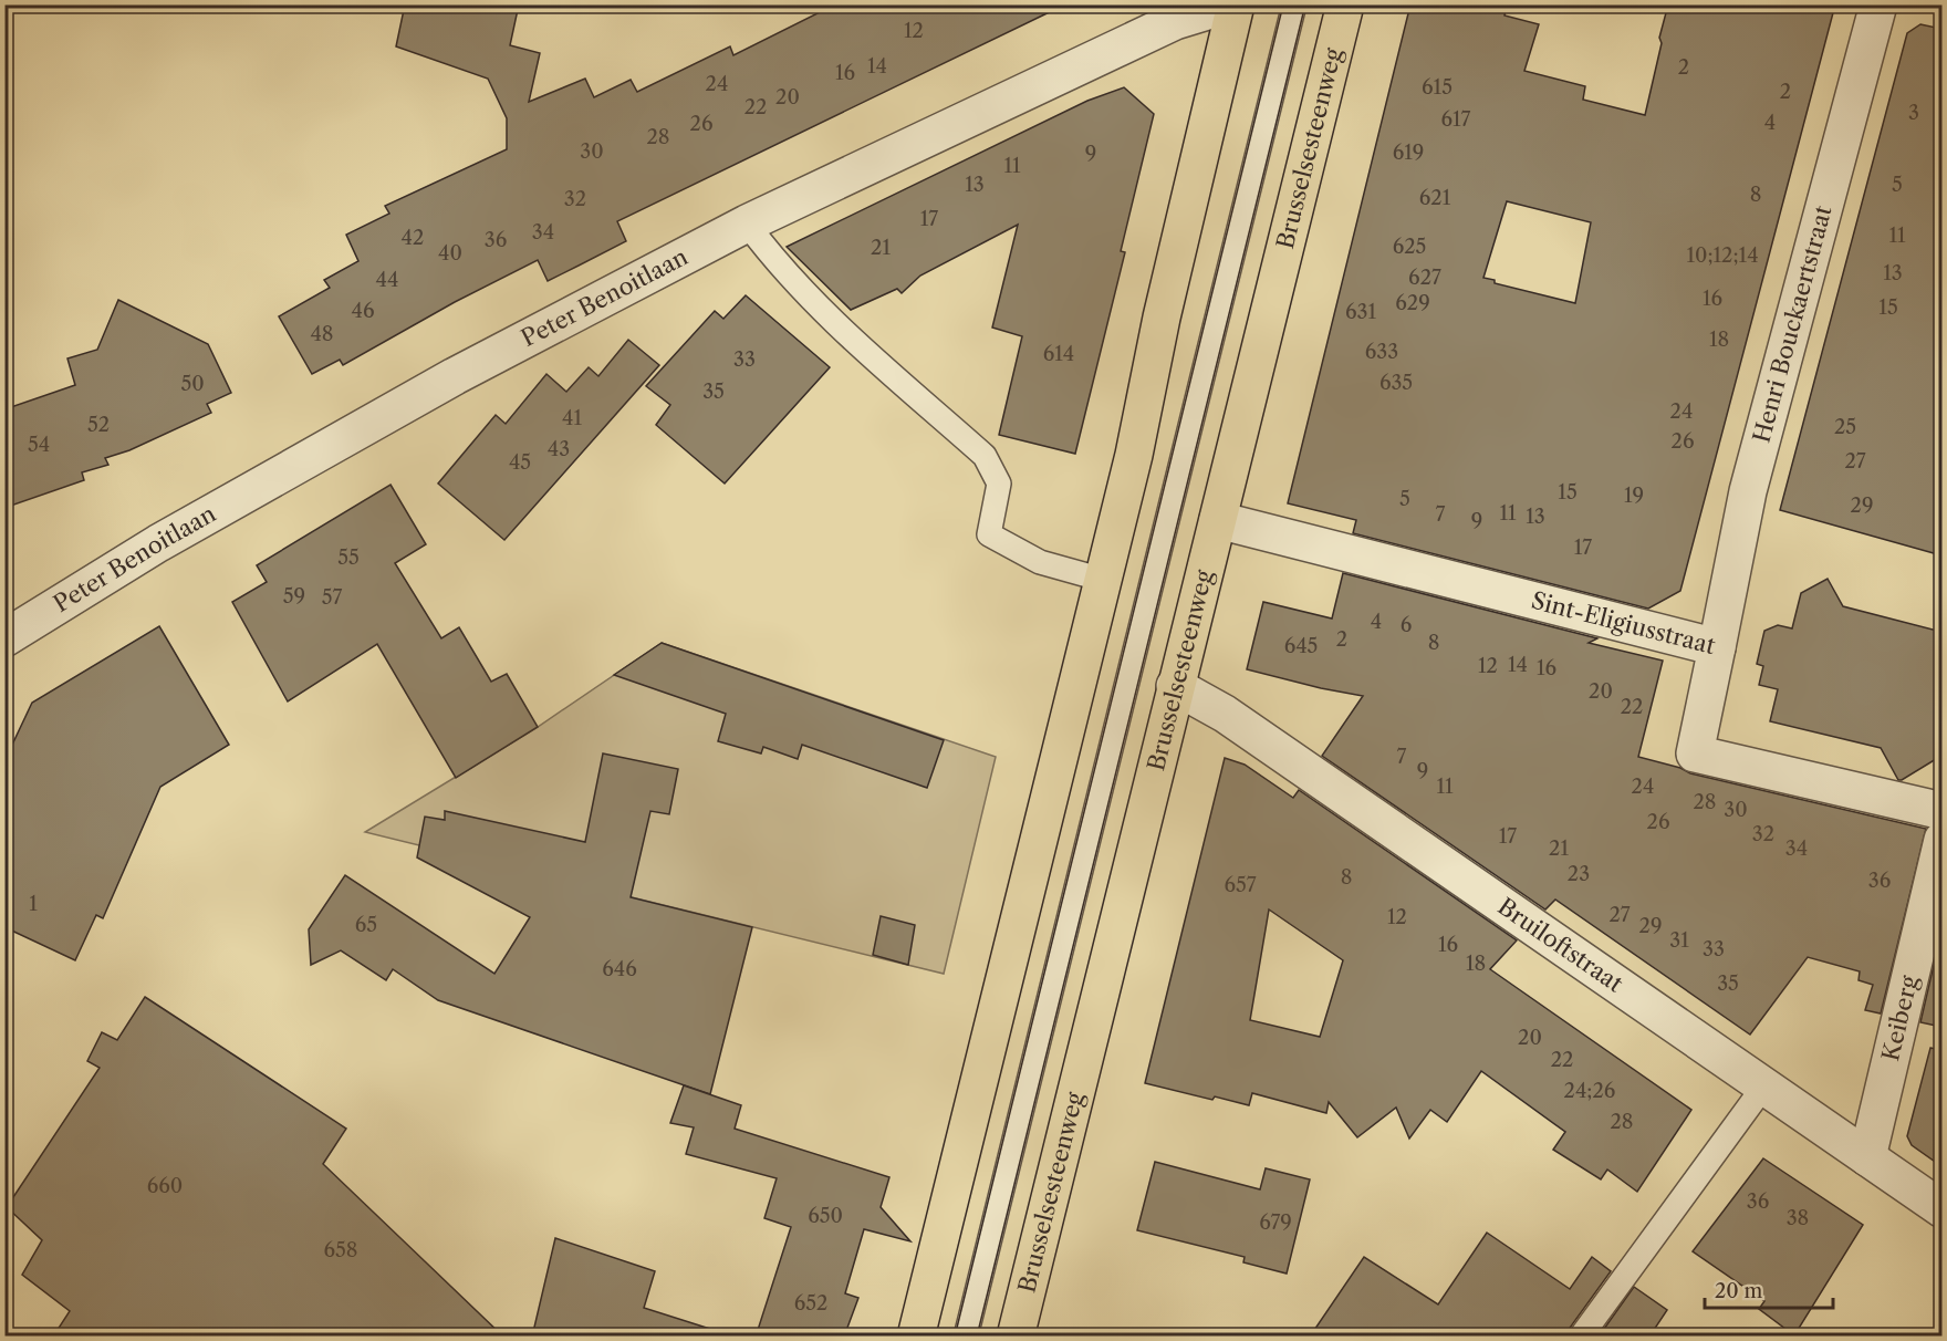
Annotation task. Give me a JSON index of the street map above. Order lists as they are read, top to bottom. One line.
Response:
{"streets":{"main road":["Brusselsesteenweg"],"street":["Peter Benoitlaan","Henri Bouckaertstraat","Sint-Eligiusstraat","Bruiloftstraat","Keiberg"]},"crossings":[["Brusselsesteenweg","Sint-Eligiusstraat"],["Brusselsesteenweg","Bruiloftstraat"],["Henri Bouckaertstraat","Sint-Eligiusstraat"],["Bruiloftstraat","Keiberg"]],"house_numbers":["12","14","2","16","24","615","2","20","22","3","617","4","26","28","30","619","9","11","13","5","8","621","32","17","34","11","42","36","625","21","40","10;12;14","13","627","44","16","629","15","46","631","48","18","633","614","33","635","50","35","24","41","52","25","26","54","43","27","45","15","19","5","29","11","7","13","9","17","55","59","57","4","6","2","8","645","14","12","16","20","22","7","9","11","24","28","30","26","32","17","21","34","23","8","36","657","1","27","12","65","29","31","16","33","18","646","35","20","22","24;26","28","660","36","650","38","679","658","652"],"scale_bar":"20 m"}
